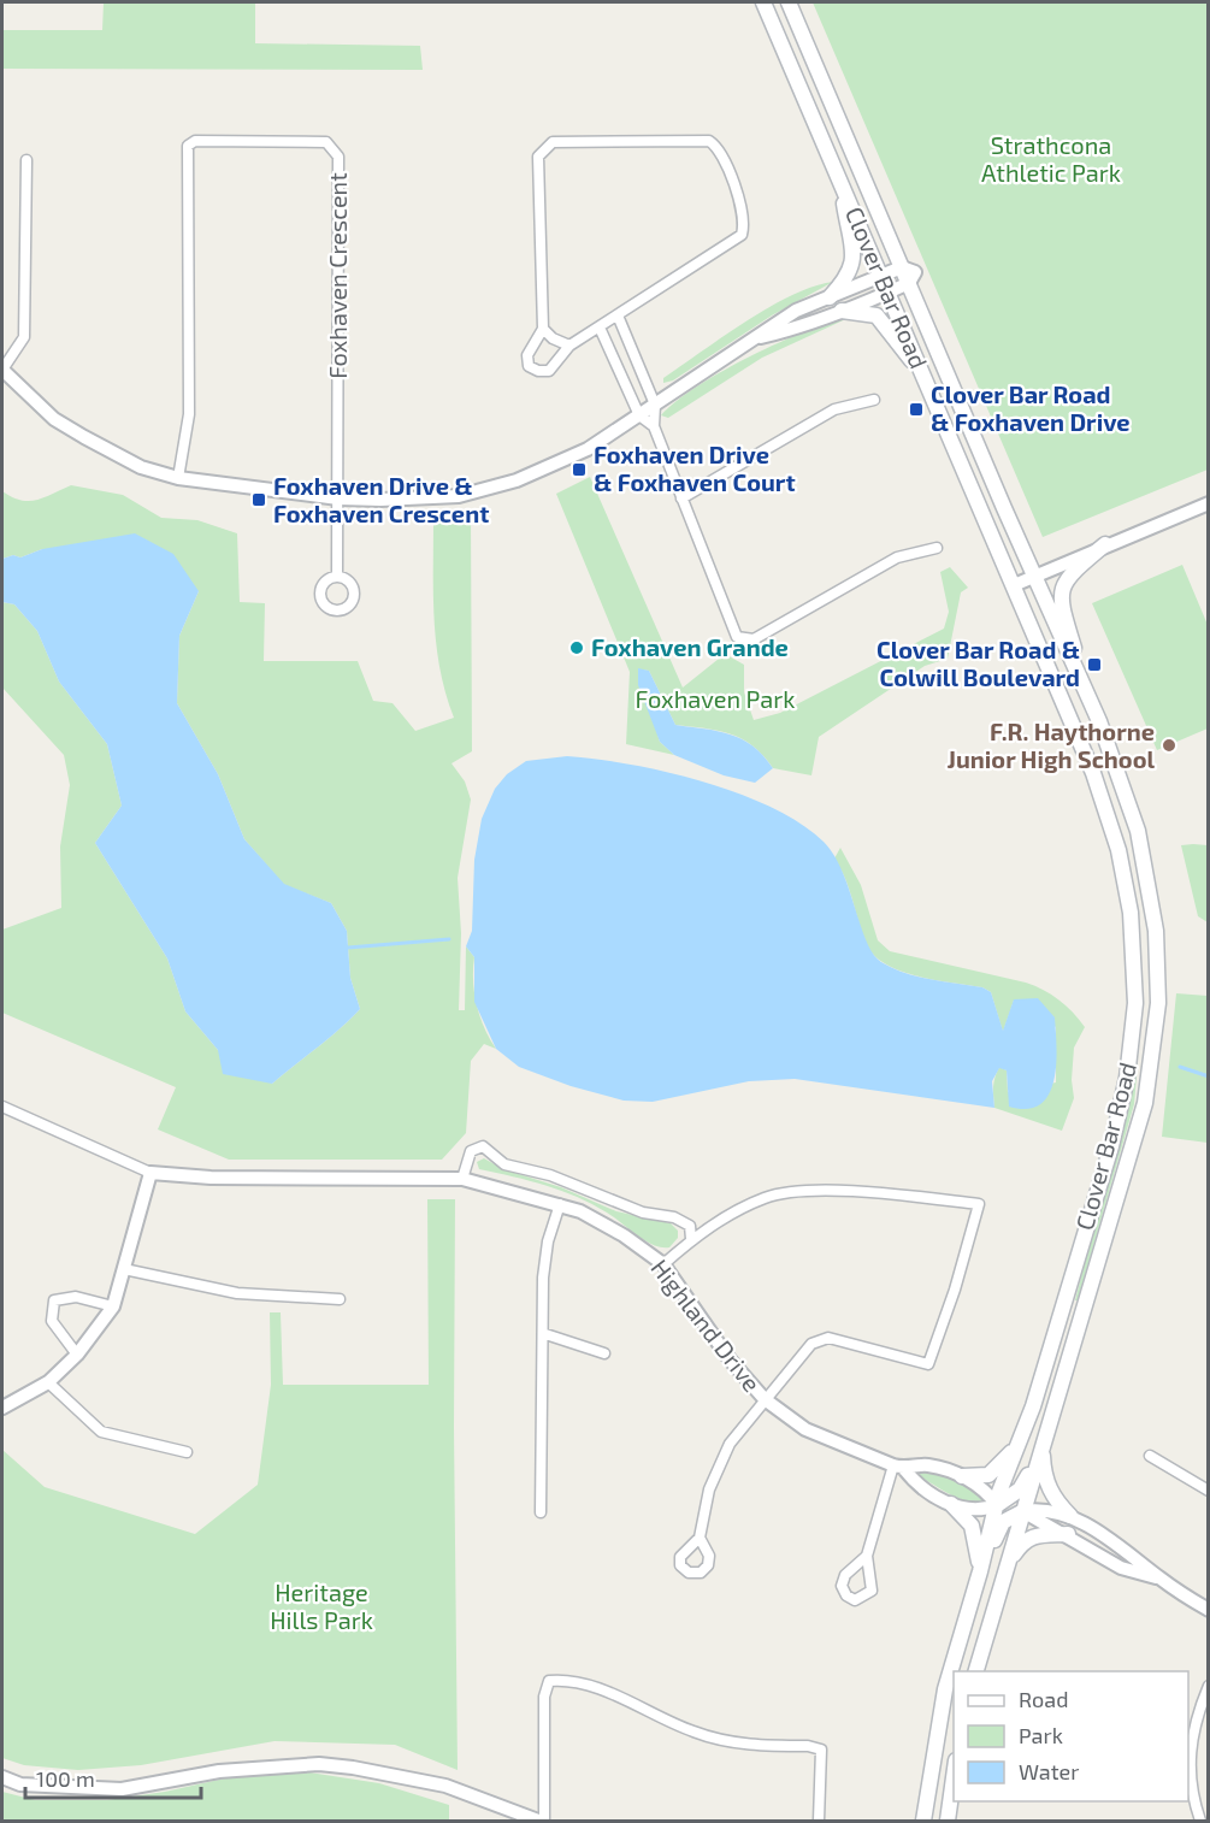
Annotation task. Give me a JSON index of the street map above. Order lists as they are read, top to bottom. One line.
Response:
{"streets":{"main road":["Clover Bar Road"],"street":["Foxhaven Crescent","Highland Drive"]},"crossings":[["Clover Bar Road","Highland Drive"]],"parks":["Strathcona Athletic Park","Foxhaven Park","Heritage Hills Park"],"places":{"transit":["Clover Bar Road & Foxhaven Drive","Foxhaven Drive & Foxhaven Court","Foxhaven Drive & Foxhaven Crescent","Clover Bar Road & Colwill Boulevard"],"other":["Foxhaven Grande","F.R. Haythorne Junior High School"]},"legend":["Road","Park","Water"],"scale_bar":"100 m"}
